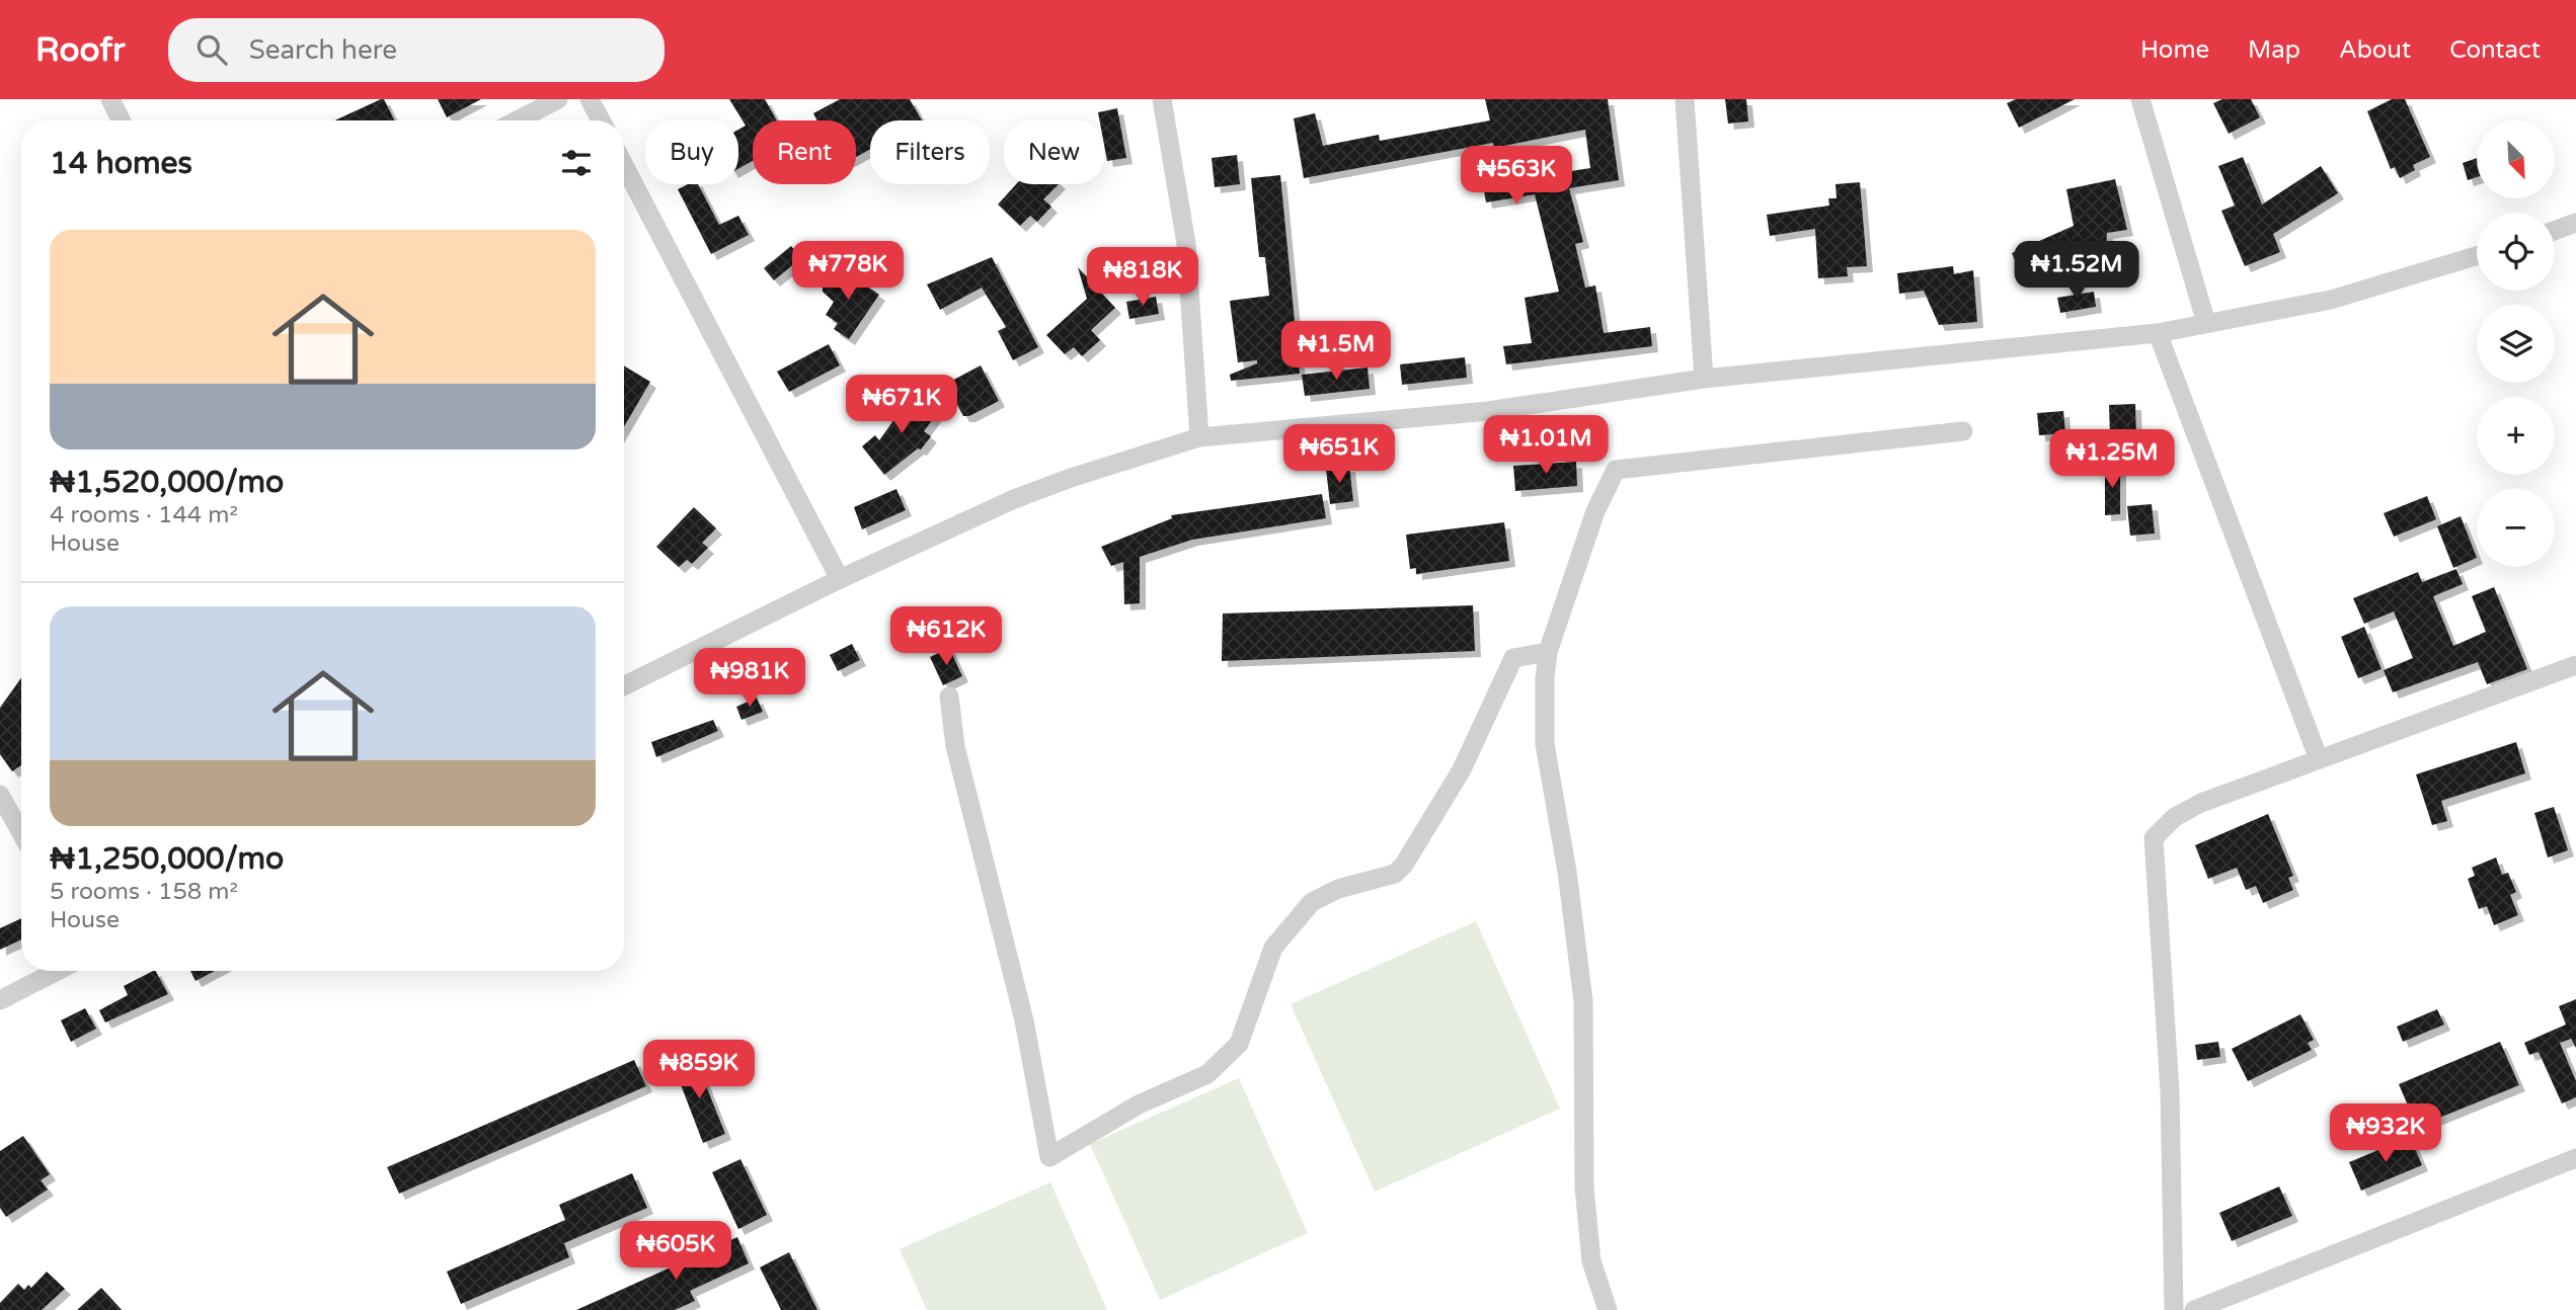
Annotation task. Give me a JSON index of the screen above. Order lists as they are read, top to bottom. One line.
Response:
{"north":"bottom right","page":{"header":"Roofr","search":"Search here","nav":["Home","Map","About","Contact"],"map_buttons":["+","−"],"chip":["Buy","Rent","Filters","New"],"heading":"14 homes","price":["₦563K","₦778K","₦1.52M","₦818K","₦1.5M","₦671K","₦1.01M","₦651K","₦1.25M","₦612K","₦981K","₦859K","₦932K","₦605K"],"list":[{"name":"₦1,520,000/mo","note":"4 rooms · 144 m² · House"},{"name":"₦1,250,000/mo","note":"5 rooms · 158 m² · House"}]}}
